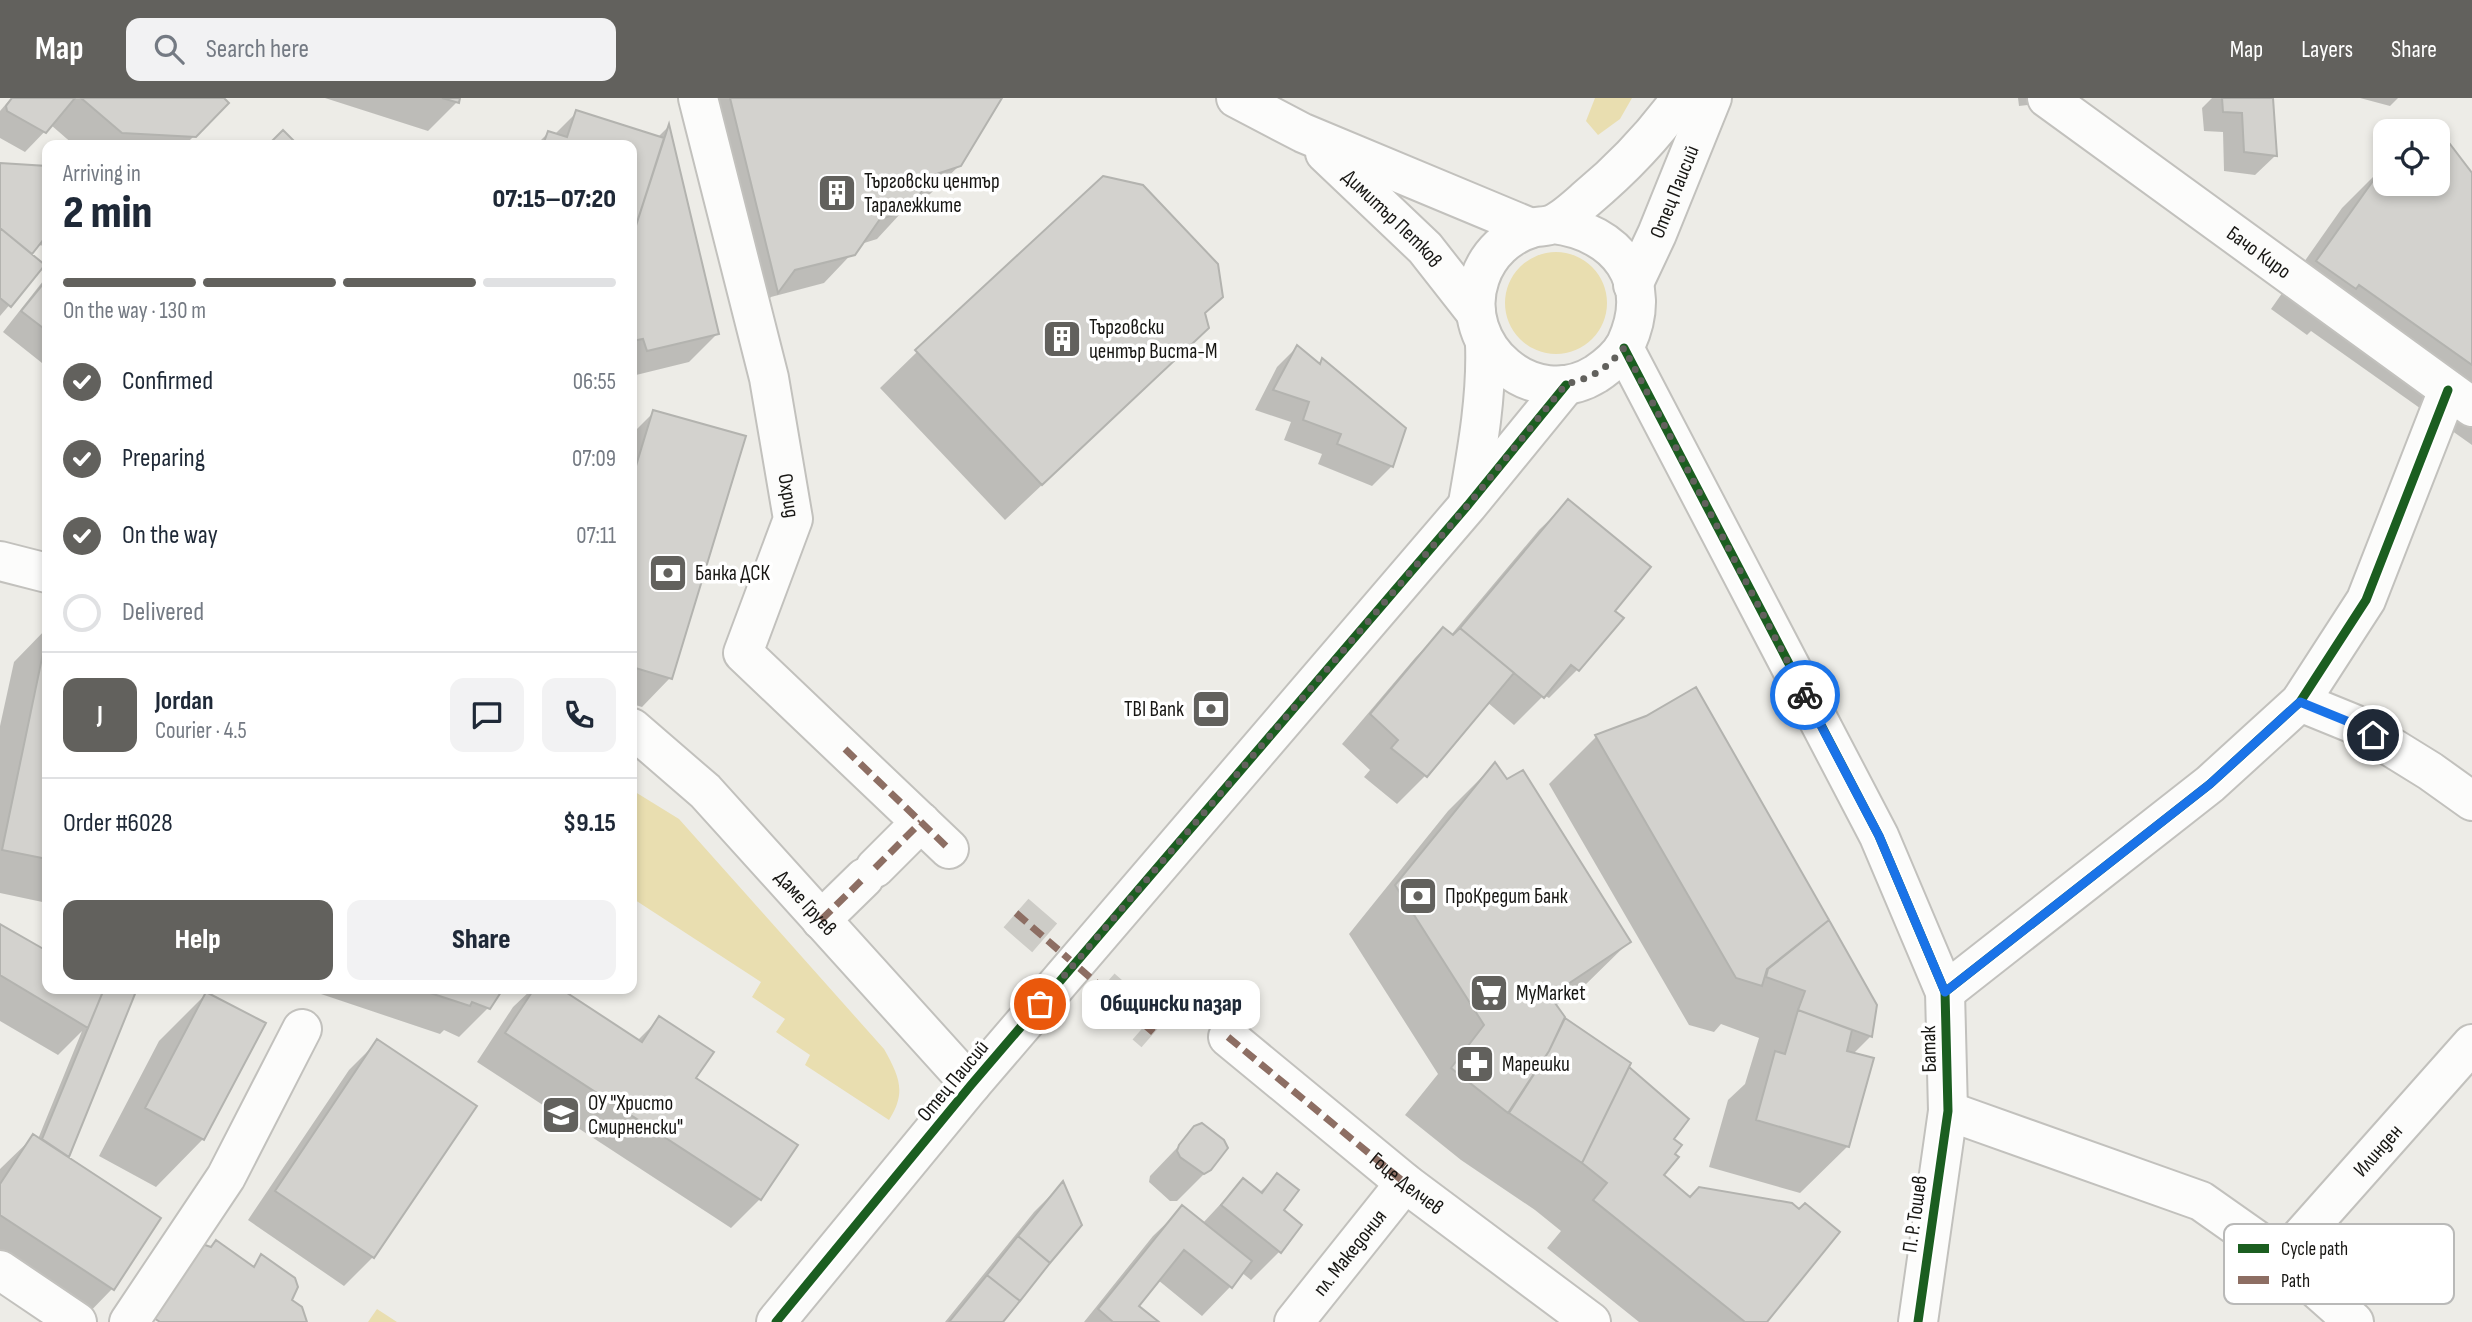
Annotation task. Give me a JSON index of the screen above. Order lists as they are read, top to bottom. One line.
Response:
{"streets":{"street":["Отец Паисий","Димитър Петков","Бачо Киро","Охрид","Даме Груев","Батак","Илинден","Гоце Делчев","П. Р. Тошев","пл. Македония"]},"crossings":[["Отец Паисий","Димитър Петков"],["Отец Паисий","Даме Груев"],["Отец Паисий","Батак"],["Димитър Петков","Батак"],["Батак","П. Р. Тошев"],["Гоце Делчев","пл. Македония"]],"places":{"building":["Търговски център Таралежките","Търговски център Виста-М"],"bank":["Банка ДСК","TBI Bank","ПроКредит Банк"],"supermarket":["MyMarket"],"other":["Общински пазар"],"pharmacy":["Марешки"],"school or university":["ОУ \"Христо Смирненски\""]},"legend":["Cycle path","Path"],"page":{"header":"Map","search":"Search here","nav":["Map","Layers","Share"],"heading":["2 min","Arriving in","07:15–07:20"],"panel":["Jordan","Courier · 4.5","Order #6028","$9.15"],"bar":"On the way · 130 m","list":[["Confirmed","06:55"],["Preparing","07:09"],["On the way","07:11"],"Delivered"],"round":"J","buttons":["Help","Share"],"bubble":"Общински пазар"}}
